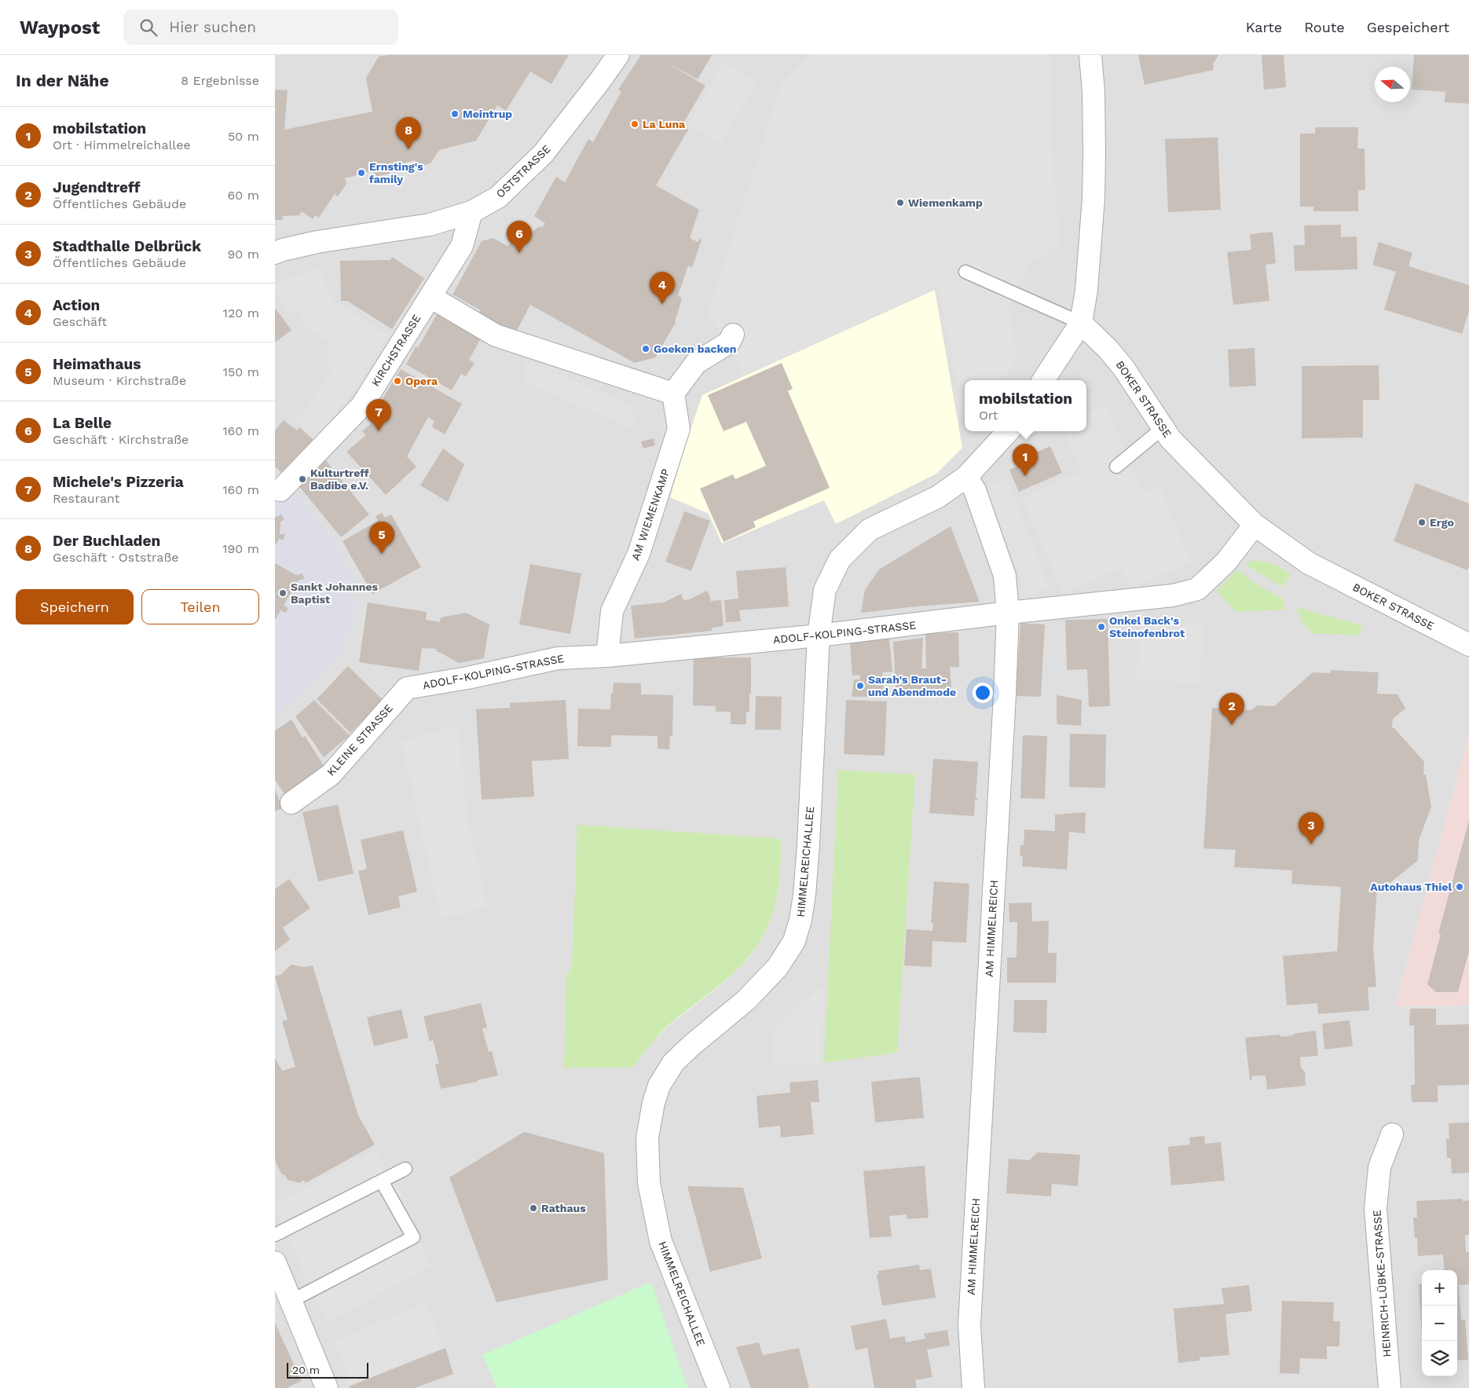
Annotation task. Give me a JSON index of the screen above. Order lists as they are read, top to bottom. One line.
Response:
{"streets":{"street":["OSTSTRASSE","KIRCHSTRASSE","BOKER STRASSE","AM WIEMENKAMP","ADOLF-KOLPING-STRASSE","KLEINE STRASSE","HIMMELREICHALLEE","AM HIMMELREICH","HEINRICH-LÜBKE-STRASSE"]},"crossings":[["OSTSTRASSE","KIRCHSTRASSE"],["BOKER STRASSE","ADOLF-KOLPING-STRASSE"],["AM WIEMENKAMP","ADOLF-KOLPING-STRASSE"],["ADOLF-KOLPING-STRASSE","KLEINE STRASSE"],["ADOLF-KOLPING-STRASSE","HIMMELREICHALLEE"],["ADOLF-KOLPING-STRASSE","AM HIMMELREICH"],["HIMMELREICHALLEE","AM HIMMELREICH"]],"places":["Meintrup","La Luna","Ernsting's family","Wiemenkamp","Goeken backen","Opera","Kulturtreff Badibe e.V.","Ergo","Sankt Johannes Baptist","Onkel Back's Steinofenbrot","Sarah's Braut- und Abendmode","Autohaus Thiel","Rathaus"],"scale_bar":"20 m","north":"left","page":{"header":"Waypost","search":"Hier suchen","nav":["Karte","Route","Gespeichert"],"heading":["In der Nähe","8 Ergebnisse"],"list":[{"mark":"1","name":"mobilstation","note":"Ort · Himmelreichallee","value":"50 m"},{"mark":"2","name":"Jugendtreff","note":"Öffentliches Gebäude","value":"60 m"},{"mark":"3","name":"Stadthalle Delbrück","note":"Öffentliches Gebäude","value":"90 m"},{"mark":"4","name":"Action","note":"Geschäft","value":"120 m"},{"mark":"5","name":"Heimathaus","note":"Museum · Kirchstraße","value":"150 m"},{"mark":"6","name":"La Belle","note":"Geschäft · Kirchstraße","value":"160 m"},{"mark":"7","name":"Michele's Pizzeria","note":"Restaurant","value":"160 m"},{"mark":"8","name":"Der Buchladen","note":"Geschäft · Oststraße","value":"190 m"}],"pins":["8","6","4","7","1","5","2","3"],"popup":["mobilstation","Ort"],"buttons":["Speichern","Teilen"],"map_buttons":["+","−"],"scale":"20 m"}}
